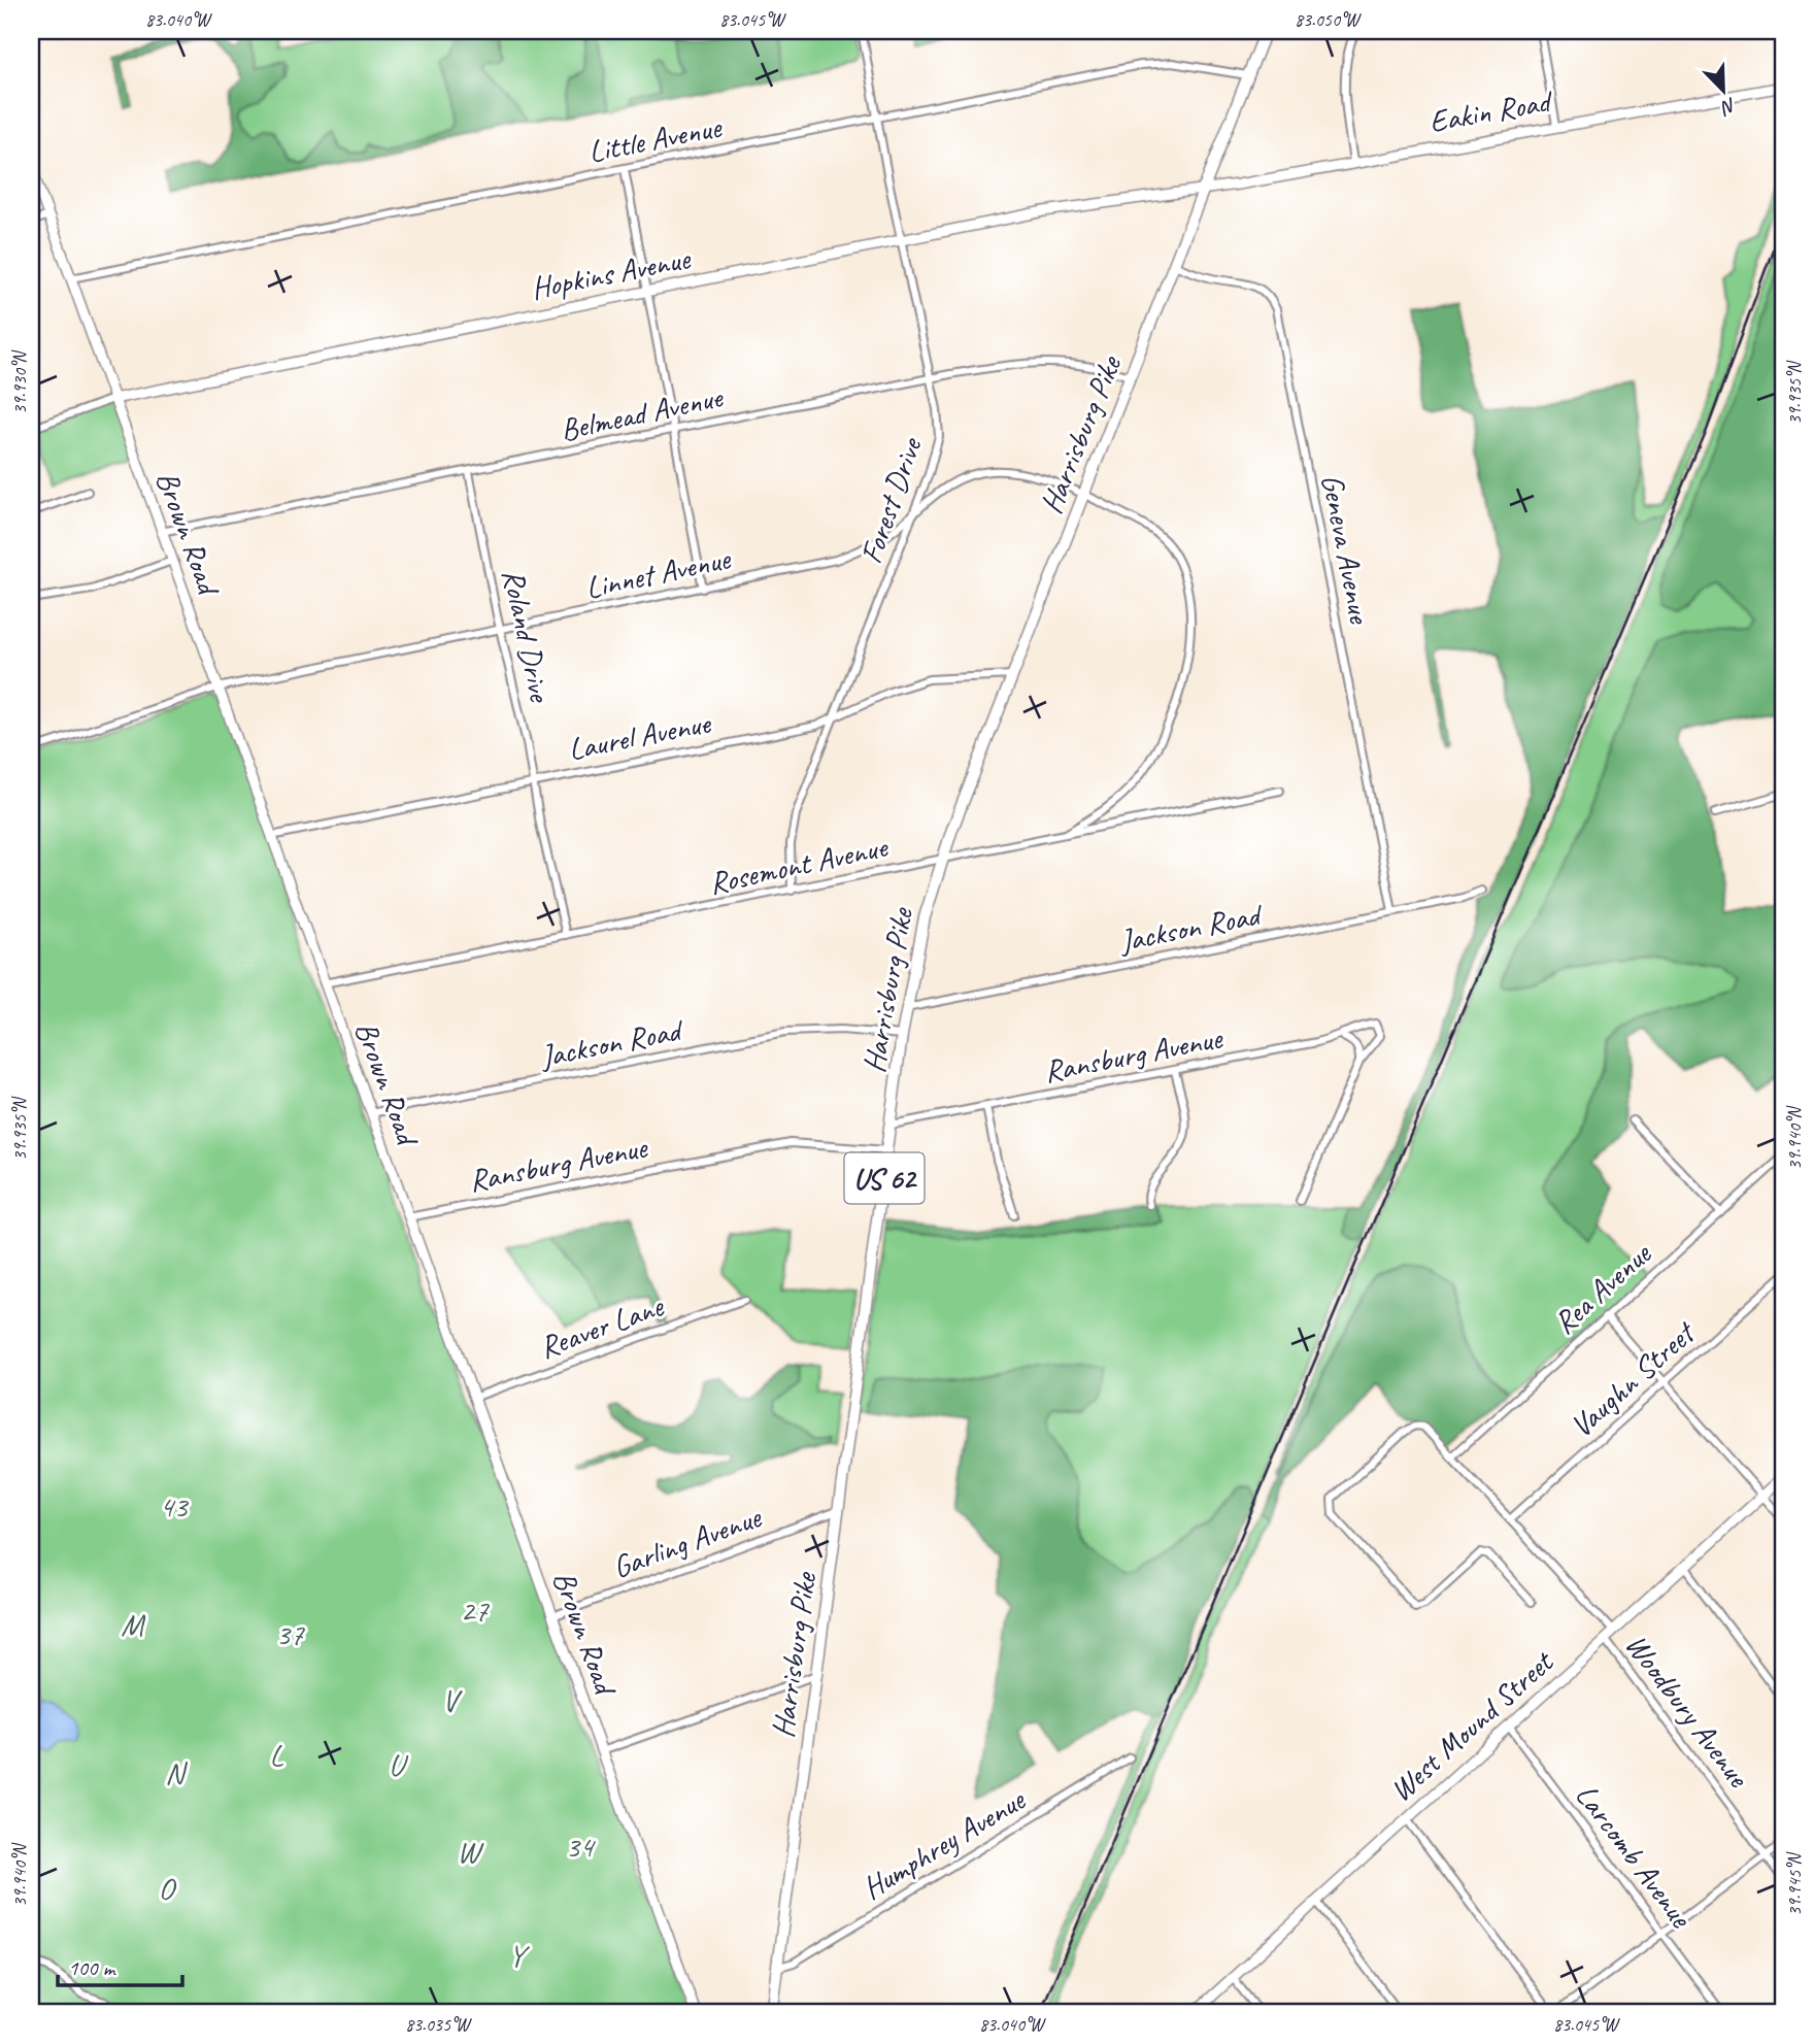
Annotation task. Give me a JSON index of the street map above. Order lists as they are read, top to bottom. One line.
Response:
{"streets":{"main road":["Harrisburg Pike","US 62"],"street":["Eakin Road","Little Avenue","Hopkins Avenue","Belmead Avenue","Forest Drive","Brown Road","Geneva Avenue","Linnet Avenue","Roland Drive","Laurel Avenue","Rosemont Avenue","Jackson Road","Ransburg Avenue","Rea Avenue","Reaver Lane","Vaughn Street","Garling Avenue","Woodbury Avenue","West Mound Street","Humphrey Avenue","Larcomb Avenue"]},"crossings":[["Eakin Road","Hopkins Avenue"],["Eakin Road","Harrisburg Pike"],["Little Avenue","Harrisburg Pike"],["Little Avenue","Forest Drive"],["Little Avenue","Brown Road"],["Hopkins Avenue","Harrisburg Pike"],["Hopkins Avenue","Forest Drive"],["Hopkins Avenue","Brown Road"],["Belmead Avenue","Harrisburg Pike"],["Belmead Avenue","Forest Drive"],["Belmead Avenue","Brown Road"],["Belmead Avenue","Roland Drive"],["Harrisburg Pike","Geneva Avenue"],["Harrisburg Pike","Linnet Avenue"],["Harrisburg Pike","Laurel Avenue"],["Harrisburg Pike","Rosemont Avenue"],["Harrisburg Pike","Jackson Road"],["Harrisburg Pike","Ransburg Avenue"],["Harrisburg Pike","Garling Avenue"],["Harrisburg Pike","Humphrey Avenue"],["Forest Drive","Linnet Avenue"],["Forest Drive","Laurel Avenue"],["Forest Drive","Rosemont Avenue"],["Brown Road","Linnet Avenue"],["Brown Road","Laurel Avenue"],["Brown Road","Rosemont Avenue"],["Brown Road","Jackson Road"],["Brown Road","Ransburg Avenue"],["Brown Road","Reaver Lane"],["Brown Road","Garling Avenue"],["Geneva Avenue","Jackson Road"],["Linnet Avenue","Roland Drive"],["Linnet Avenue","Rosemont Avenue"],["Roland Drive","Laurel Avenue"],["Roland Drive","Rosemont Avenue"],["Rea Avenue","Woodbury Avenue"],["Vaughn Street","Woodbury Avenue"],["Woodbury Avenue","West Mound Street"],["West Mound Street","Larcomb Avenue"]],"parks":["43","27","M","37","V","L","U","N","34","W","O","Y"],"scale_bar":"100 m","north":"bottom right","coordinates":["83.040°W","83.045°W","83.050°W","39.930°N","39.935°N","39.940°N","39.945°N","83.035°W"]}
